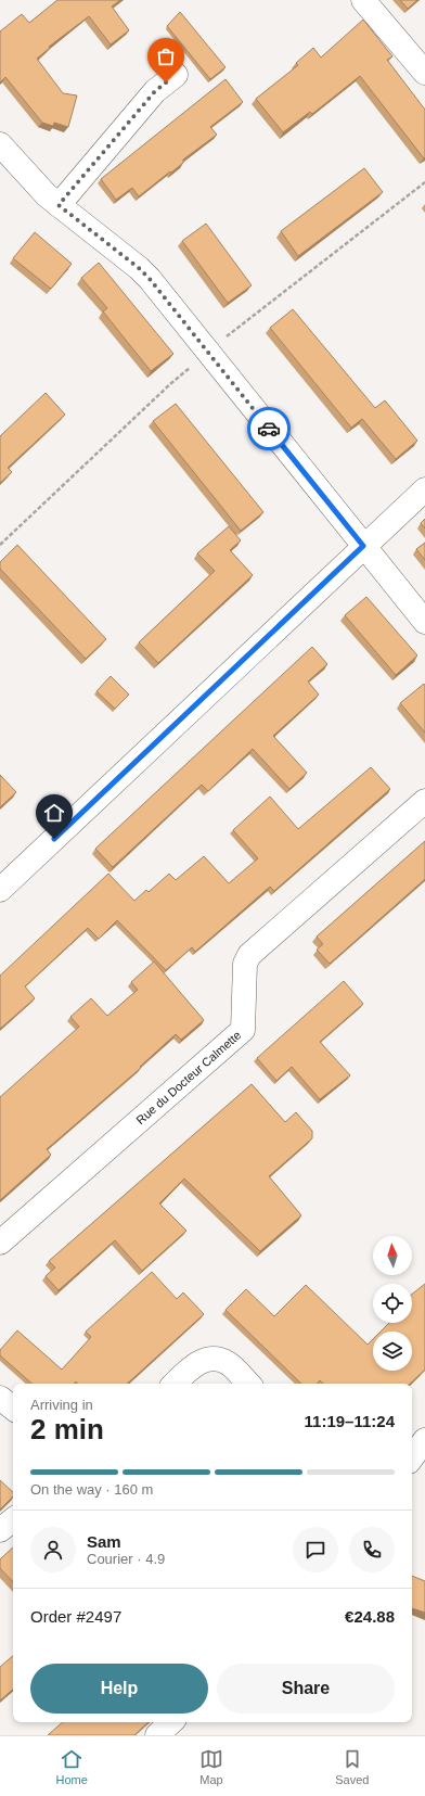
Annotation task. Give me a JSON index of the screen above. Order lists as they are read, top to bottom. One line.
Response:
{"streets":{"street":["Rue du Docteur Calmette"]},"north":"top","page":{"heading":["2 min","Arriving in","11:19–11:24"],"panel":["Sam","Courier · 4.9","Order #2497","€24.88"],"bar":"On the way · 160 m","buttons":["Help","Share"],"tabs":["Home","Map","Saved"]}}
